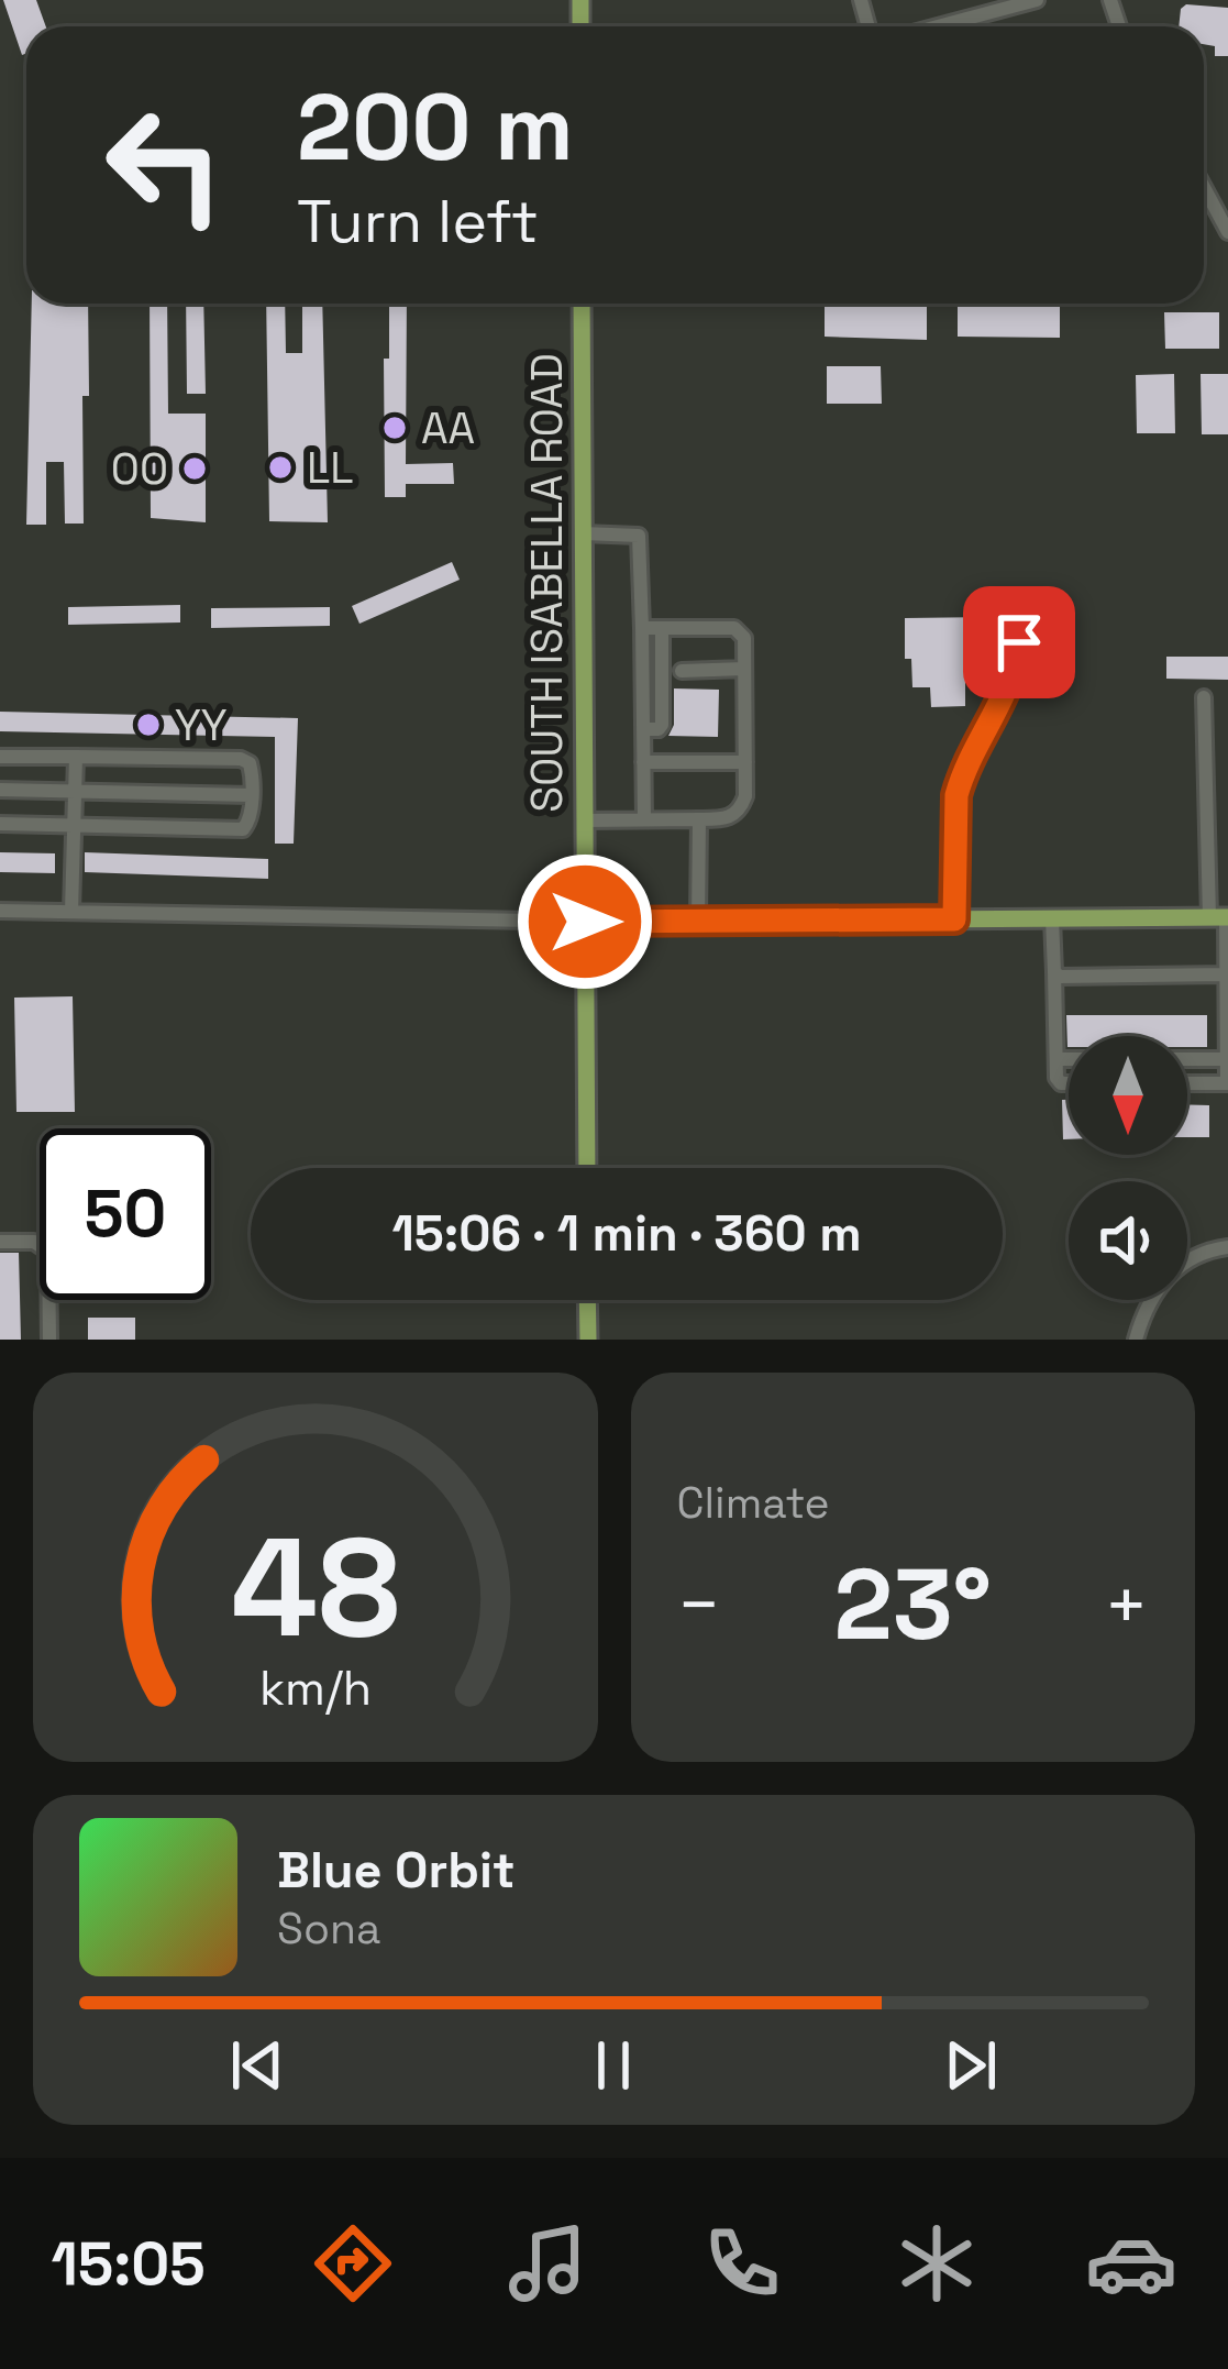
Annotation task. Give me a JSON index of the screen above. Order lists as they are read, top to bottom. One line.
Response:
{"streets":{"main road":["SOUTH ISABELLA ROAD"]},"places":["AA","LL","OO","YY"],"north":"bottom","page":{"turn":["200 m","Turn left"],"limit":"50","trip":"15:06 · 1 min · 360 m","tile":"Climate","heat":["−","23°","+"],"song":["Blue Orbit","Sona"],"tabs":"15:05","gauge":["48","km/h"]}}
